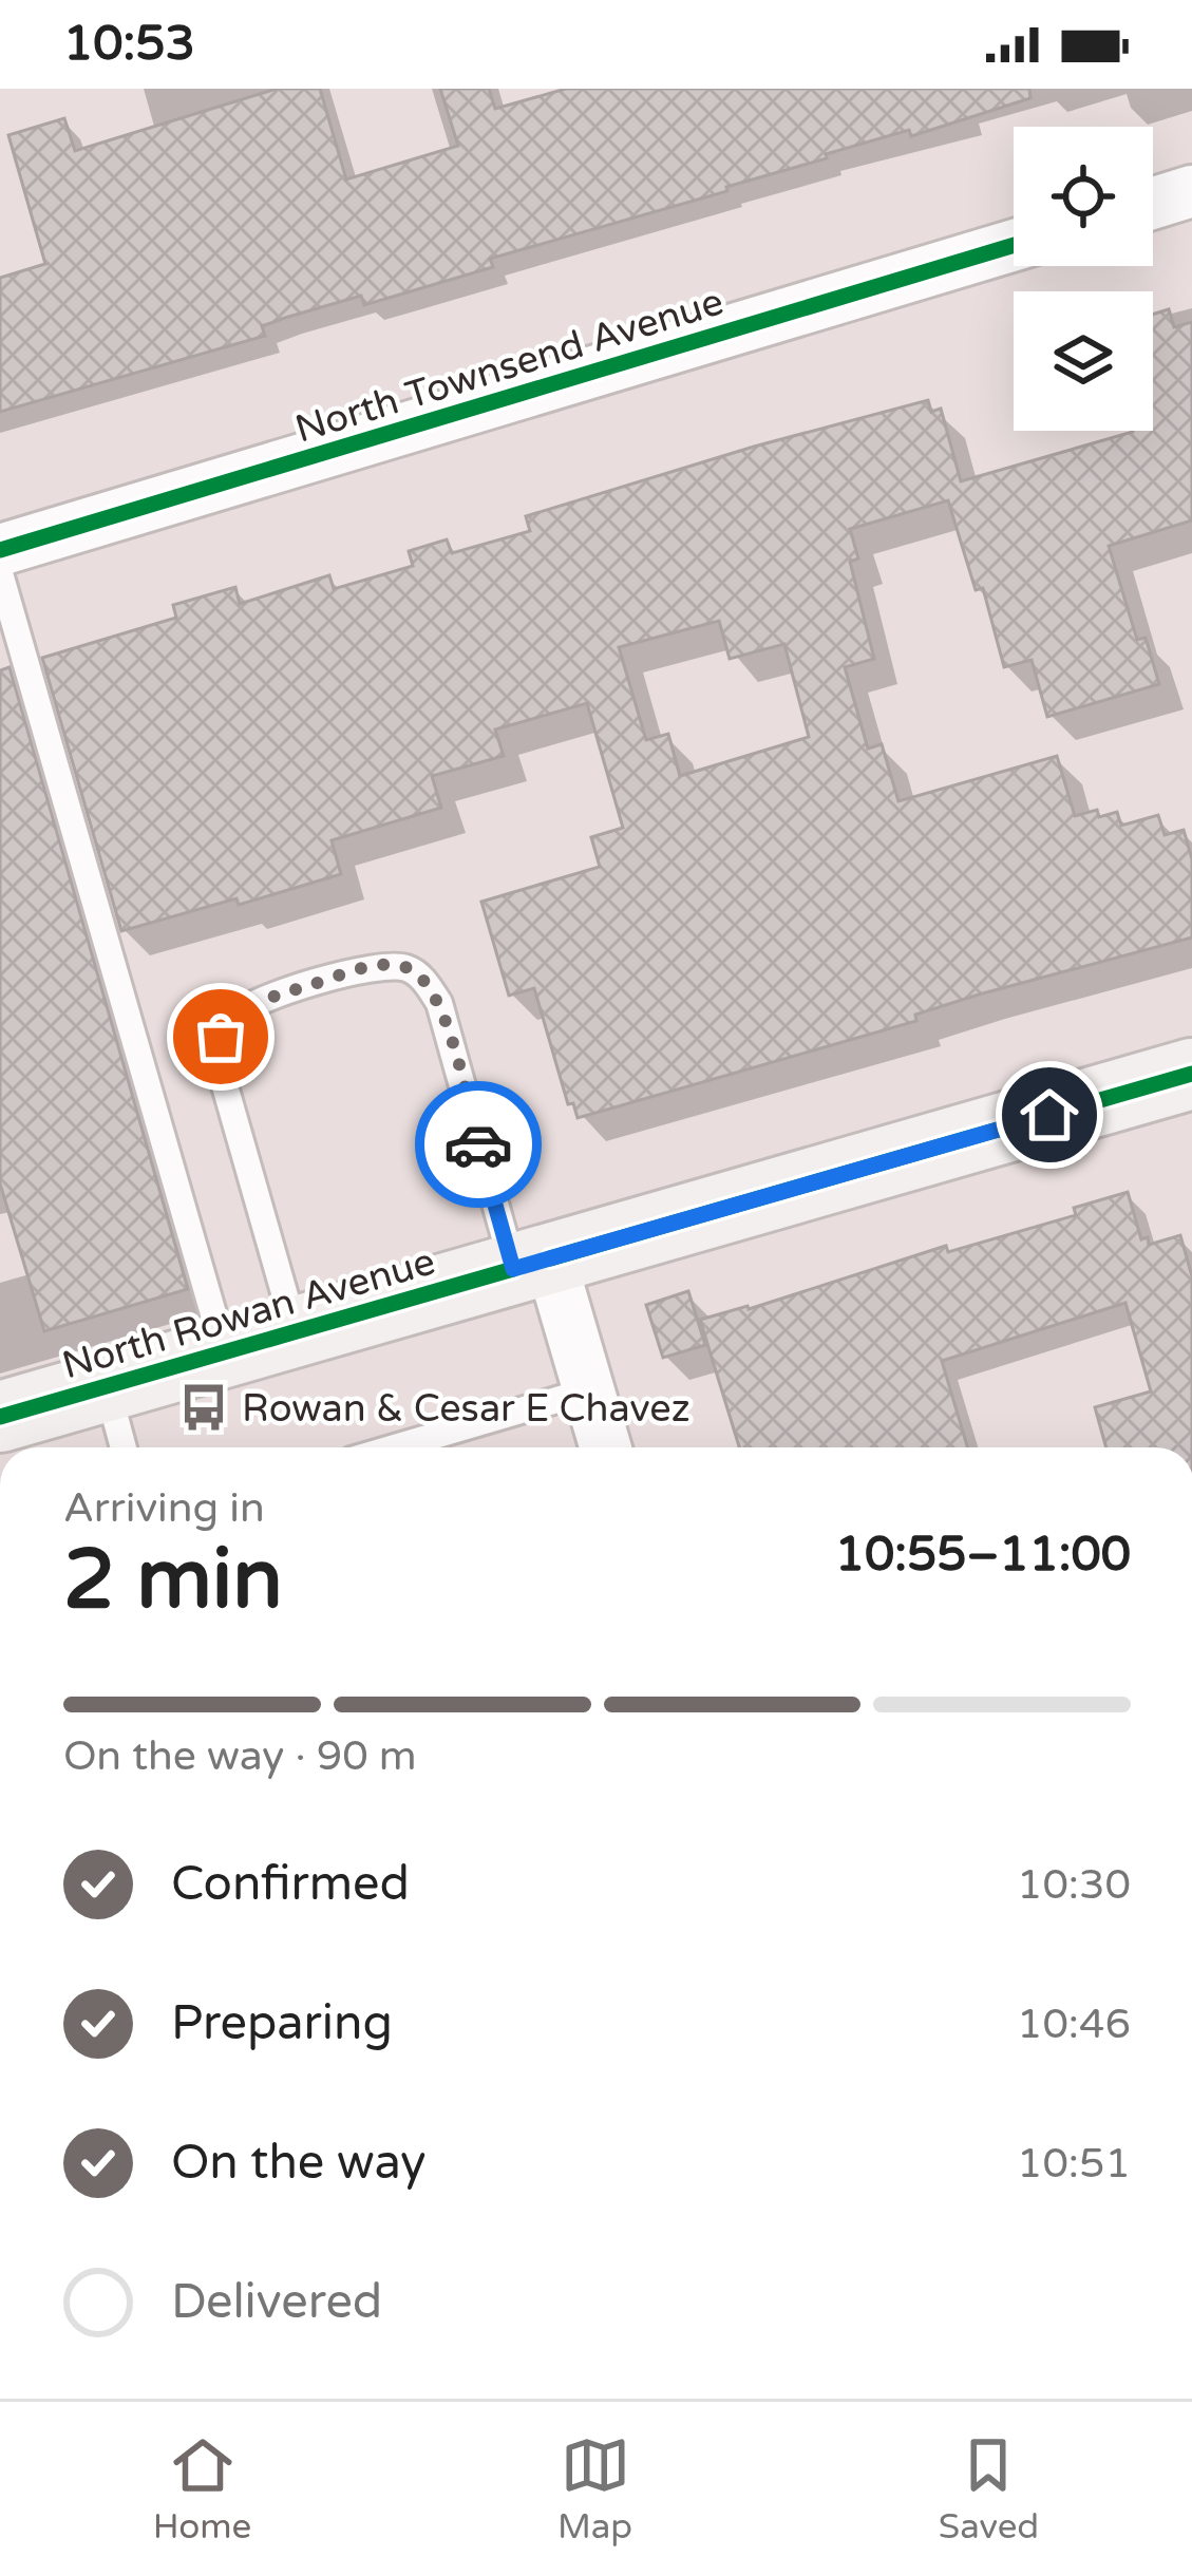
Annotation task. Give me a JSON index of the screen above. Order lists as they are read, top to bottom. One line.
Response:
{"streets":{"street":["North Townsend Avenue","North Rowan Avenue"]},"places":{"bus stop":["Rowan & Cesar E Chavez"]},"page":{"status":"10:53","heading":["2 min","Arriving in","10:55–11:00"],"bar":"On the way · 90 m","list":[["Confirmed","10:30"],["Preparing","10:46"],["On the way","10:51"],"Delivered"],"tabs":["Home","Map","Saved"]}}
